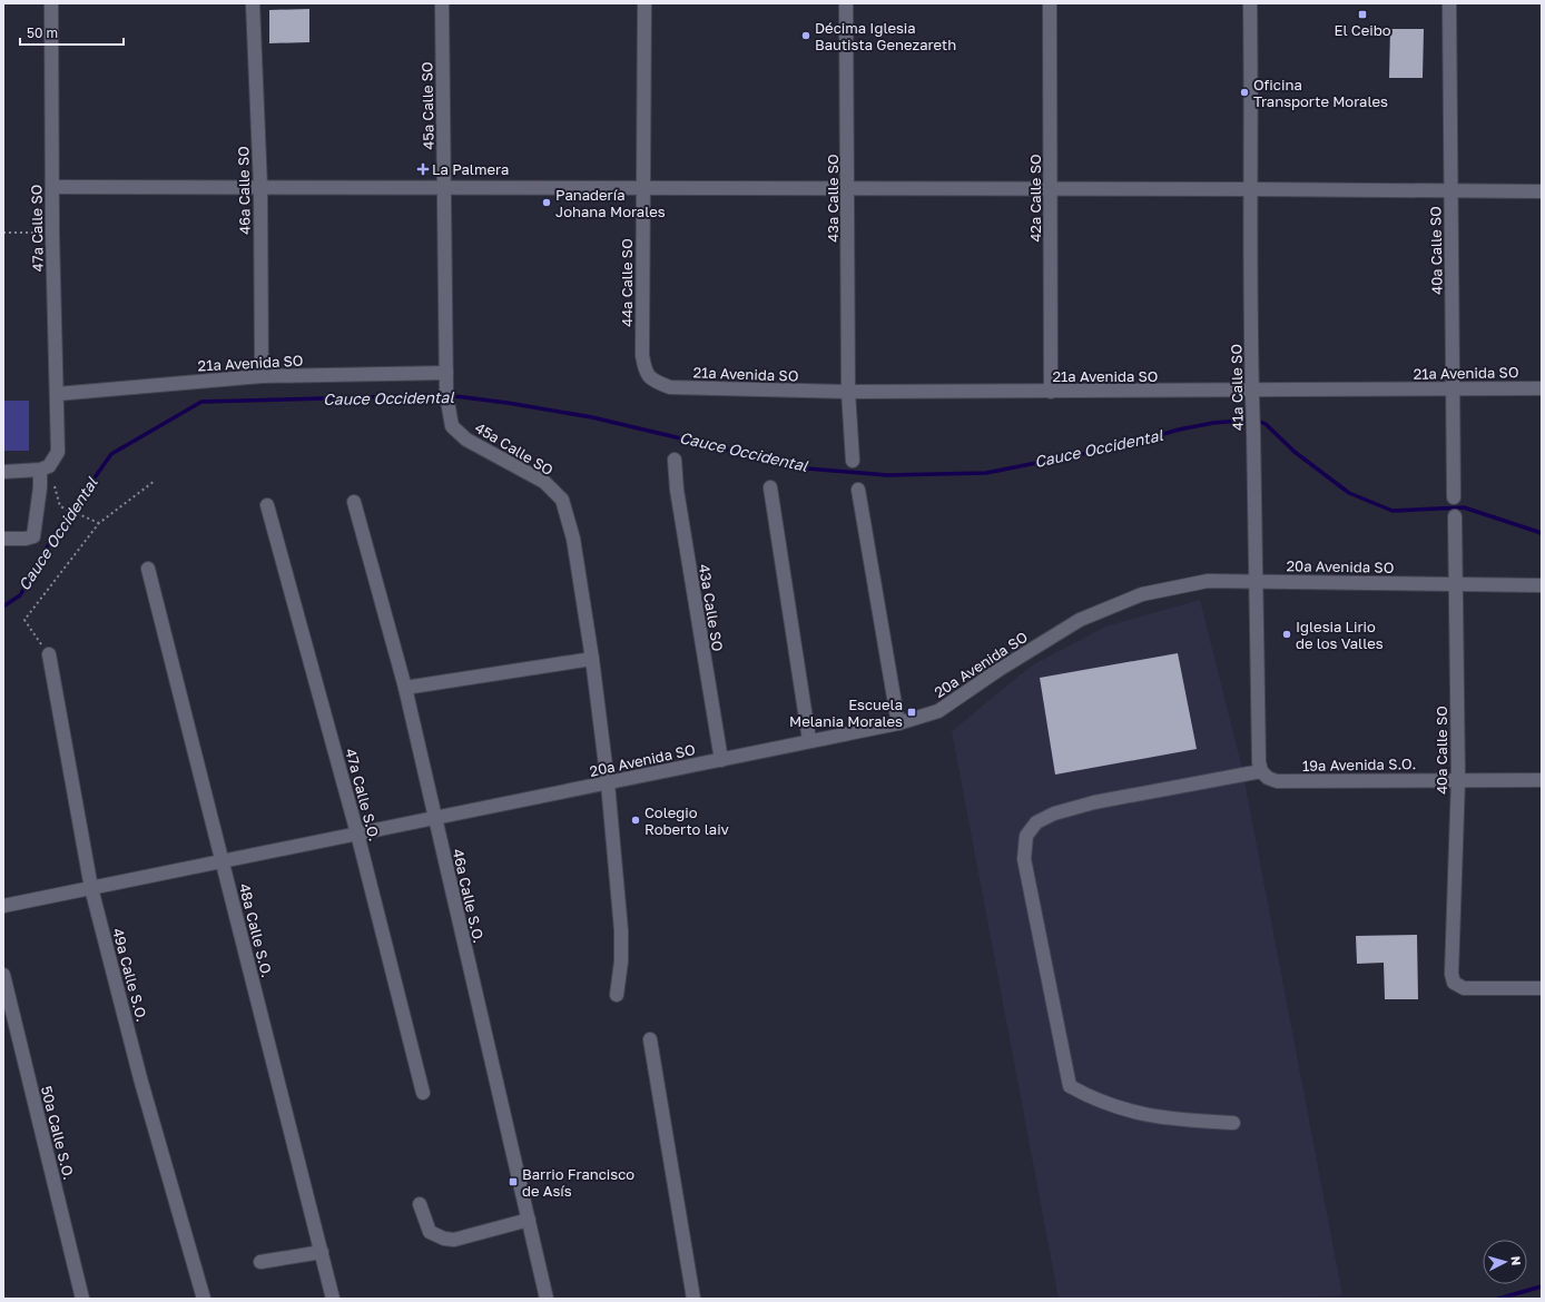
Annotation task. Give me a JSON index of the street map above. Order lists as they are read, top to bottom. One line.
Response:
{"streets":{"street":["45a Calle SO","46a Calle SO","43a Calle SO","42a Calle SO","47a Calle SO","40a Calle SO","44a Calle SO","21a Avenida SO","41a Calle SO","20a Avenida SO","19a Avenida S.O.","47a Calle S.O.","46a Calle S.O.","48a Calle S.O.","49a Calle S.O.","50a Calle S.O."]},"crossings":[["45a Calle SO","21a Avenida SO"],["45a Calle SO","20a Avenida SO"],["46a Calle SO","21a Avenida SO"],["43a Calle SO","21a Avenida SO"],["43a Calle SO","20a Avenida SO"],["42a Calle SO","21a Avenida SO"],["47a Calle SO","21a Avenida SO"],["40a Calle SO","21a Avenida SO"],["40a Calle SO","20a Avenida SO"],["40a Calle SO","19a Avenida S.O."],["44a Calle SO","21a Avenida SO"],["21a Avenida SO","41a Calle SO"],["41a Calle SO","20a Avenida SO"],["41a Calle SO","19a Avenida S.O."],["20a Avenida SO","47a Calle S.O."],["20a Avenida SO","46a Calle S.O."],["20a Avenida SO","48a Calle S.O."],["20a Avenida SO","49a Calle S.O."]],"water":["Cauce Occidental"],"places":{"transit":["El Ceibo","Escuela Melania Morales","Barrio Francisco de Asís"],"other":["Décima Iglesia Bautista Genezareth","Oficina Transporte Morales","Panadería Johana Morales","Iglesia Lirio de los Valles","Colegio Roberto laiv"],"health":["La Palmera"]},"scale_bar":"50 m","north":"right"}
